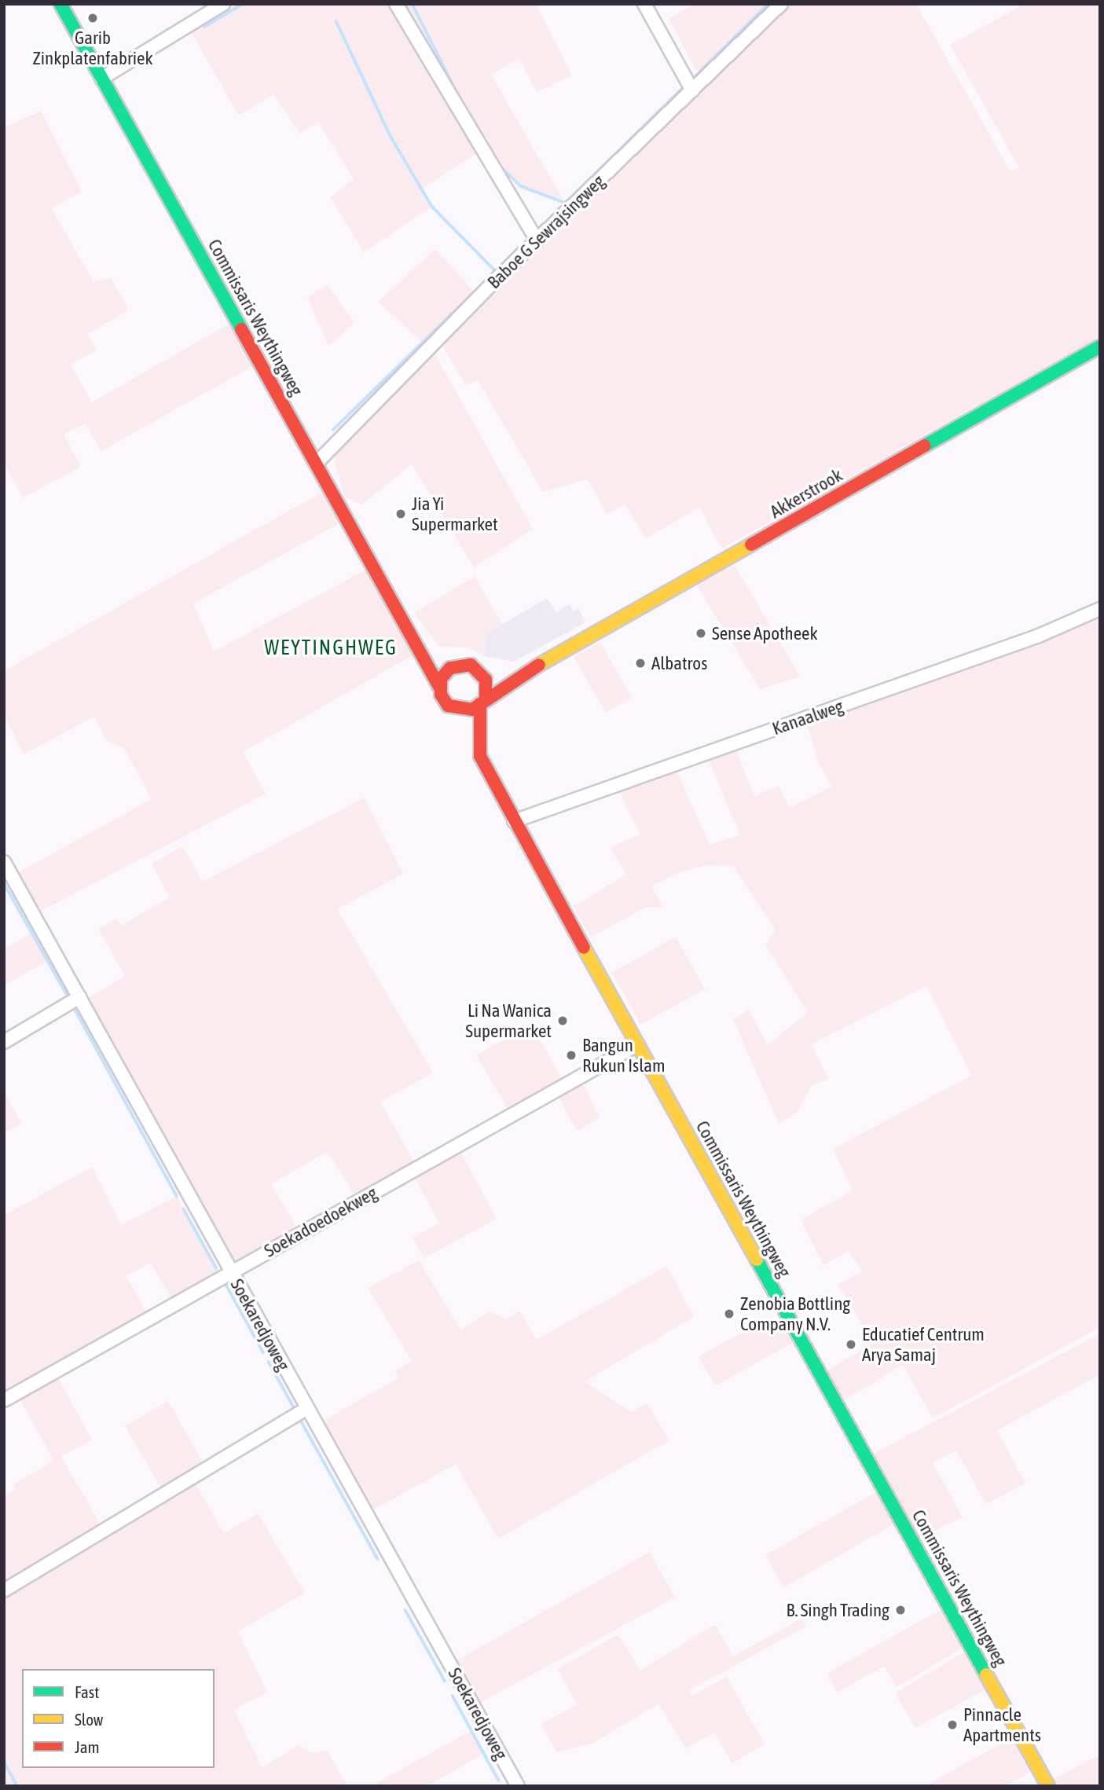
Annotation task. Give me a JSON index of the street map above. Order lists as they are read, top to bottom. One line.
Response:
{"streets":{"main road":["Commissaris Weythingweg","Akkerstrook"],"street":["Baboe G Sewrajsingweg","Kanaalweg","Soekadoedoekweg","Soekaredjoweg"]},"crossings":[["Baboe G Sewrajsingweg","Commissaris Weythingweg"],["Commissaris Weythingweg","Akkerstrook"],["Commissaris Weythingweg","Kanaalweg"],["Commissaris Weythingweg","Soekadoedoekweg"],["Soekadoedoekweg","Soekaredjoweg"]],"districts":["WEYTINGHWEG"],"places":["Garib Zinkplatenfabriek","Jia Yi Supermarket","Sense Apotheek","Albatros","Li Na Wanica Supermarket","Bangun Rukun Islam","Zenobia Bottling Company N.V.","Educatief Centrum Arya Samaj","B. Singh Trading","Pinnacle Apartments"],"legend":["Fast","Slow","Jam"]}
